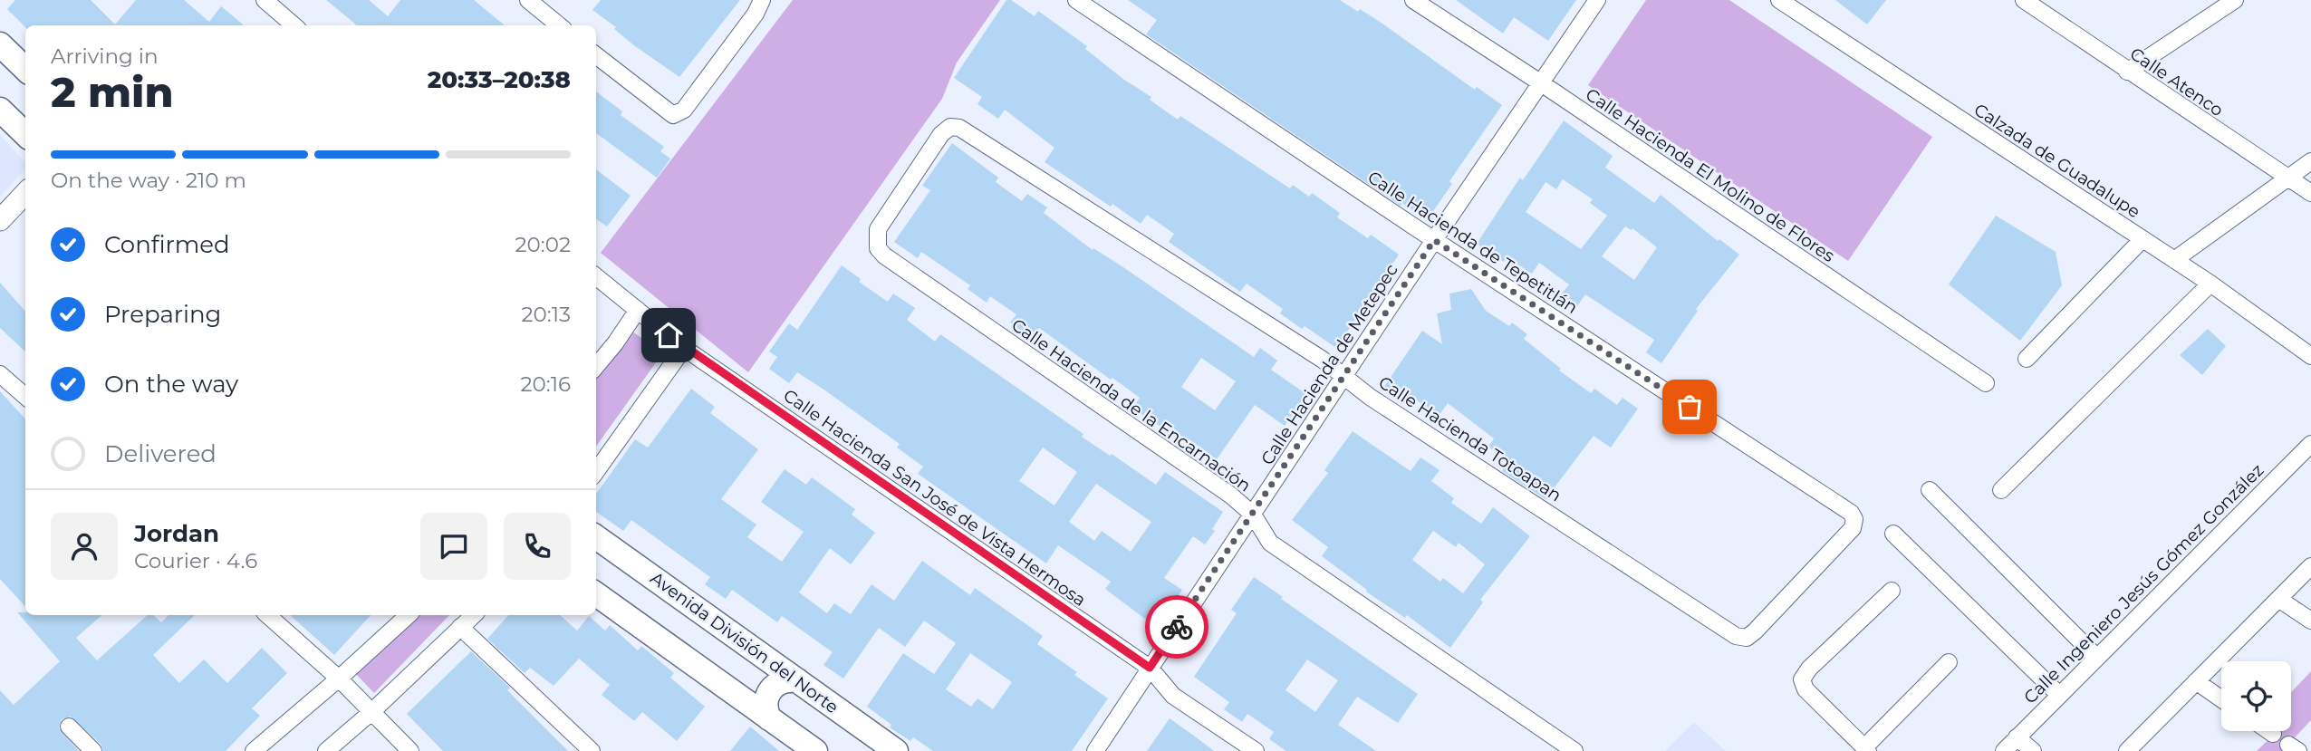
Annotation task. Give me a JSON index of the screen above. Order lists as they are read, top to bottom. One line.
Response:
{"streets":{"main road":["Avenida División del Norte"],"street":["Calle Atenco","Calzada de Guadalupe","Calle Hacienda El Molino de Flores","Calle Hacienda de Tepetitlán","Calle Hacienda de Metepec","Calle Hacienda de la Encarnación","Calle Hacienda Totoapan","Calle Hacienda San José de Vista Hermosa","Calle Ingeniero Jesús Gómez González"]},"crossings":[["Calle Hacienda El Molino de Flores","Calle Hacienda de Metepec"],["Calle Hacienda de Tepetitlán","Calle Hacienda de Metepec"],["Calle Hacienda de Tepetitlán","Calle Hacienda Totoapan"],["Calle Hacienda de Metepec","Calle Hacienda de la Encarnación"],["Calle Hacienda de Metepec","Calle Hacienda Totoapan"],["Calle Hacienda de Metepec","Calle Hacienda San José de Vista Hermosa"],["Calle Hacienda de la Encarnación","Calle Hacienda Totoapan"]],"page":{"heading":["2 min","Arriving in","20:33–20:38"],"panel":["Jordan","Courier · 4.6"],"bar":"On the way · 210 m","list":[["Confirmed","20:02"],["Preparing","20:13"],["On the way","20:16"],"Delivered"]}}
